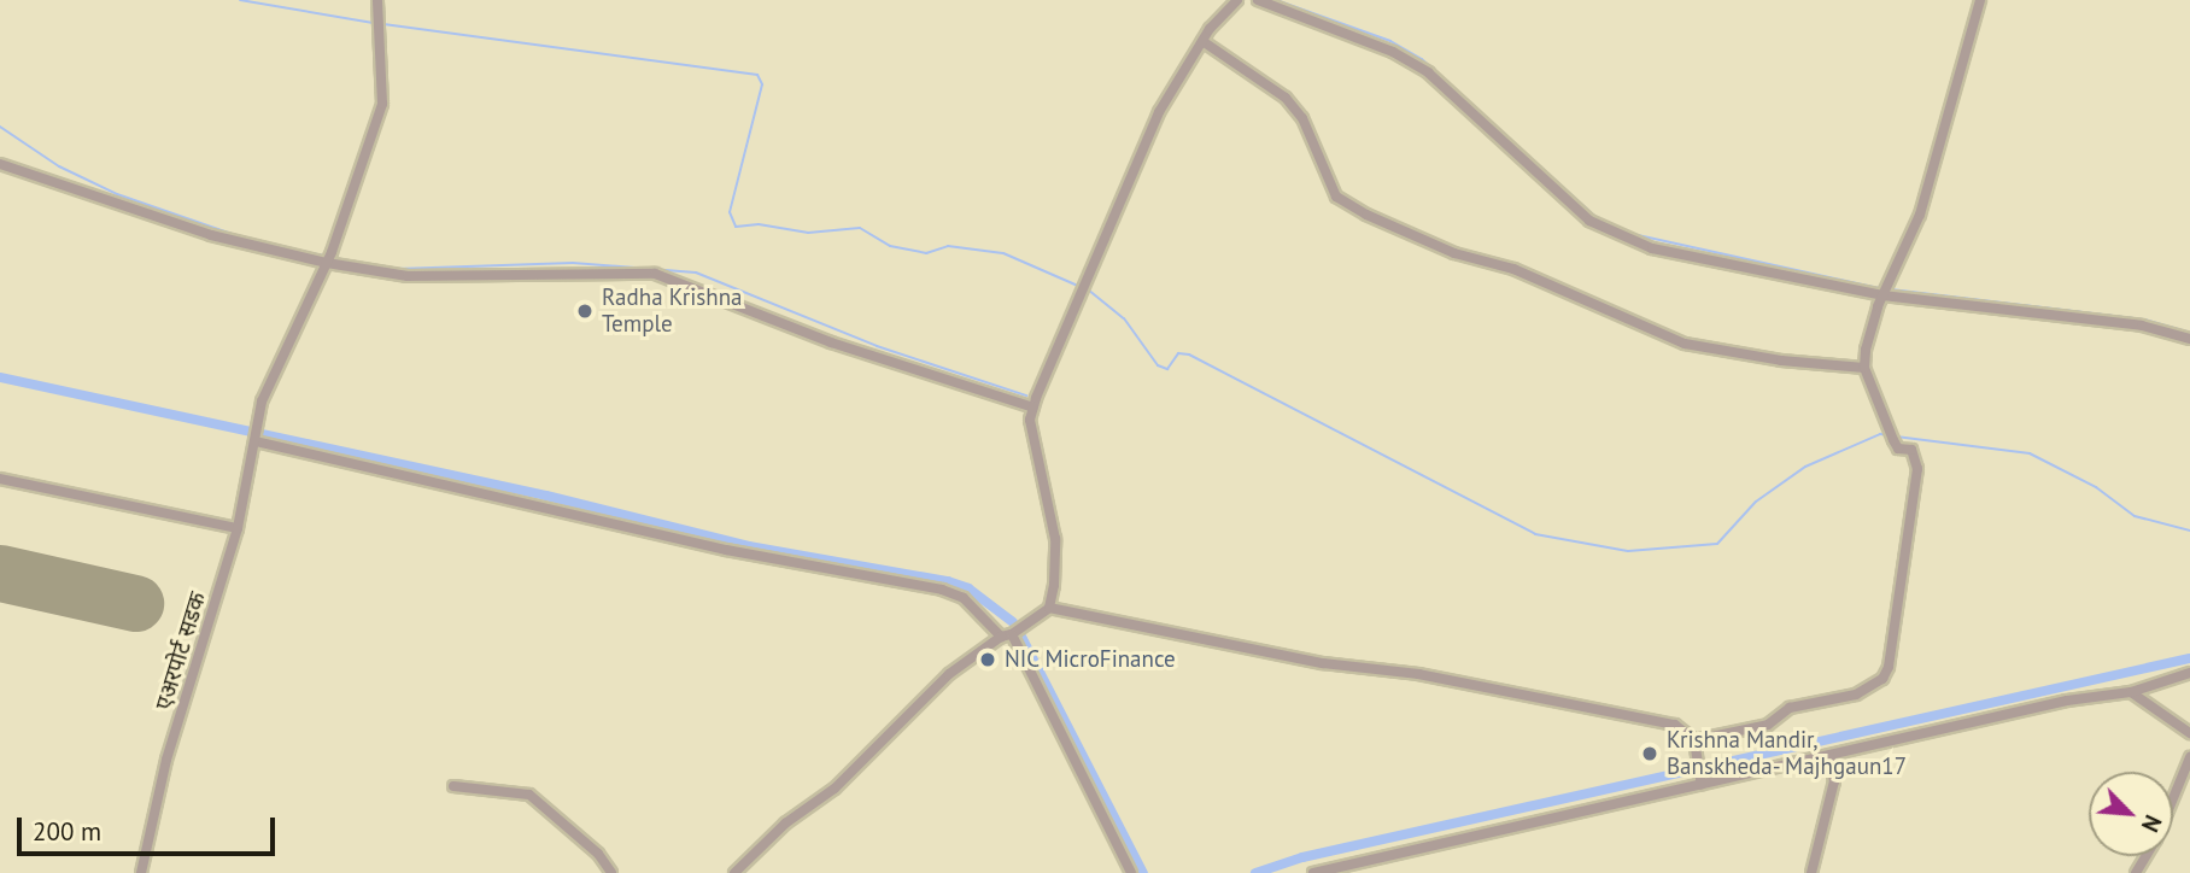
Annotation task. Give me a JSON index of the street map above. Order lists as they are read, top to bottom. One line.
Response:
{"streets":{"street":["एअरपोर्ट सडक"]},"places":["Radha Krishna Temple","NIC MicroFinance","Krishna Mandir, Banskheda- Majhgaun17"],"scale_bar":"200 m","north":"bottom right"}
